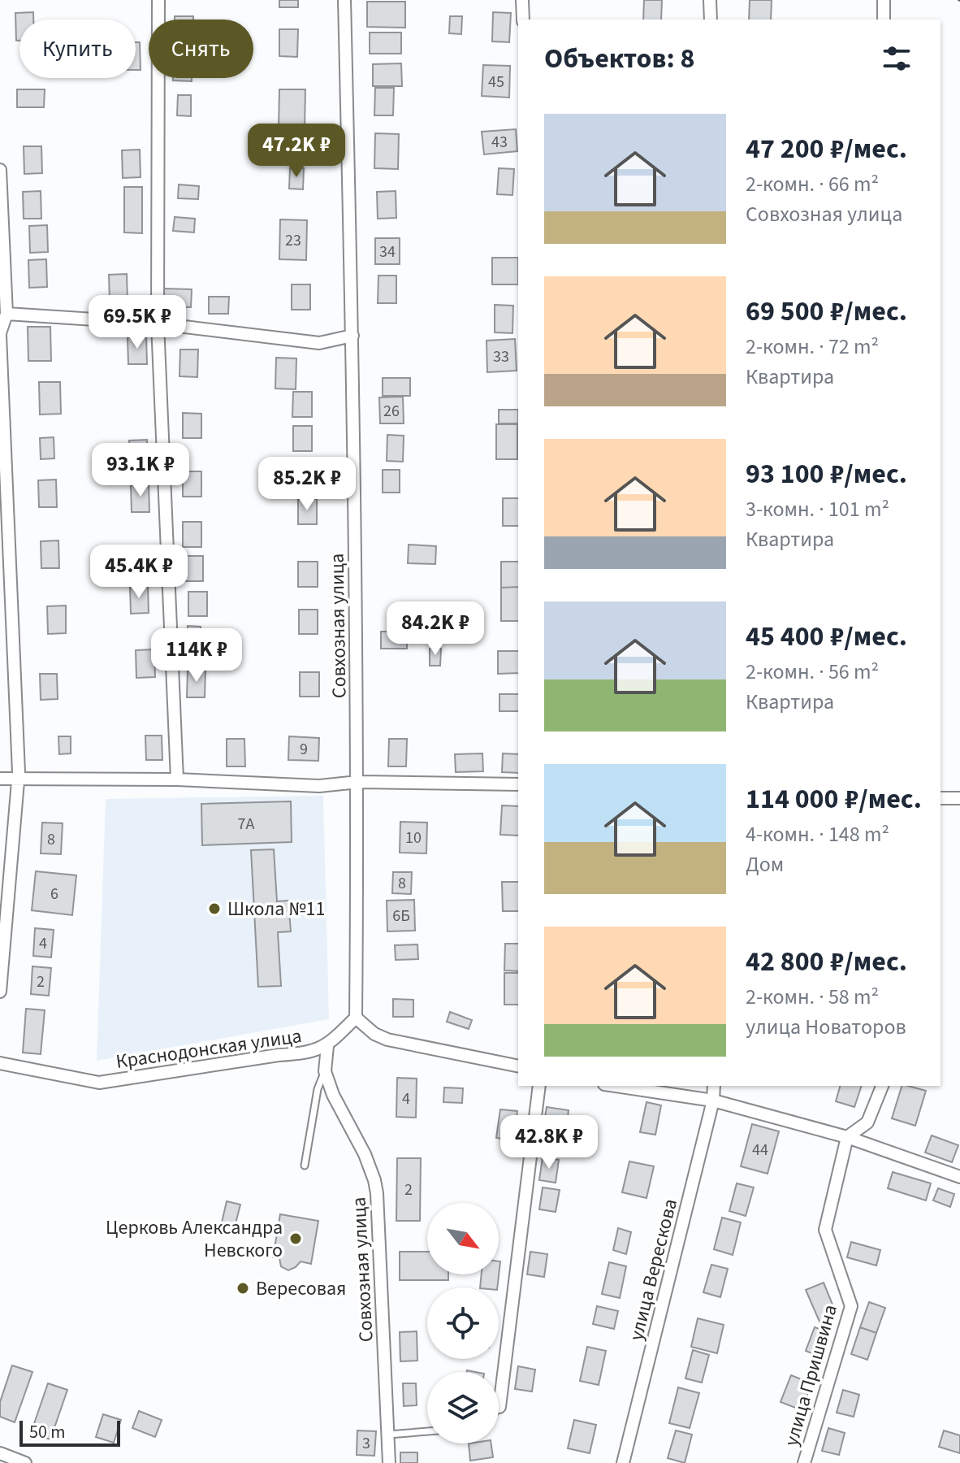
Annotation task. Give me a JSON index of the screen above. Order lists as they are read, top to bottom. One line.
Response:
{"streets":{"street":["Совхозная улица","Краснодонская улица","улица Верескова","улица Пришвина"]},"crossings":[["Совхозная улица","Краснодонская улица"]],"places":["Школа №11","Церковь Александра Невского","Вересовая"],"house_numbers":["45","43","23","34","33","26","9","7А","10","8","8","6","6Б","4","2","4","44","2","3"],"scale_bar":"50 m","north":"bottom right","page":{"chip":["Купить","Снять"],"heading":"Объектов: 8","list":[{"name":"47 200 ₽/мес.","note":"2-комн. · 66 m² · Совхозная улица"},{"name":"69 500 ₽/мес.","note":"2-комн. · 72 m² · Квартира"},{"name":"93 100 ₽/мес.","note":"3-комн. · 101 m² · Квартира"},{"name":"45 400 ₽/мес.","note":"2-комн. · 56 m² · Квартира"},{"name":"114 000 ₽/мес.","note":"4-комн. · 148 m² · Дом"},{"name":"42 800 ₽/мес.","note":"2-комн. · 58 m² · улица Новаторов"}],"price":["47.2K ₽","69.5K ₽","93.1K ₽","85.2K ₽","45.4K ₽","84.2K ₽","114K ₽","42.8K ₽"],"scale":"50 m"}}
